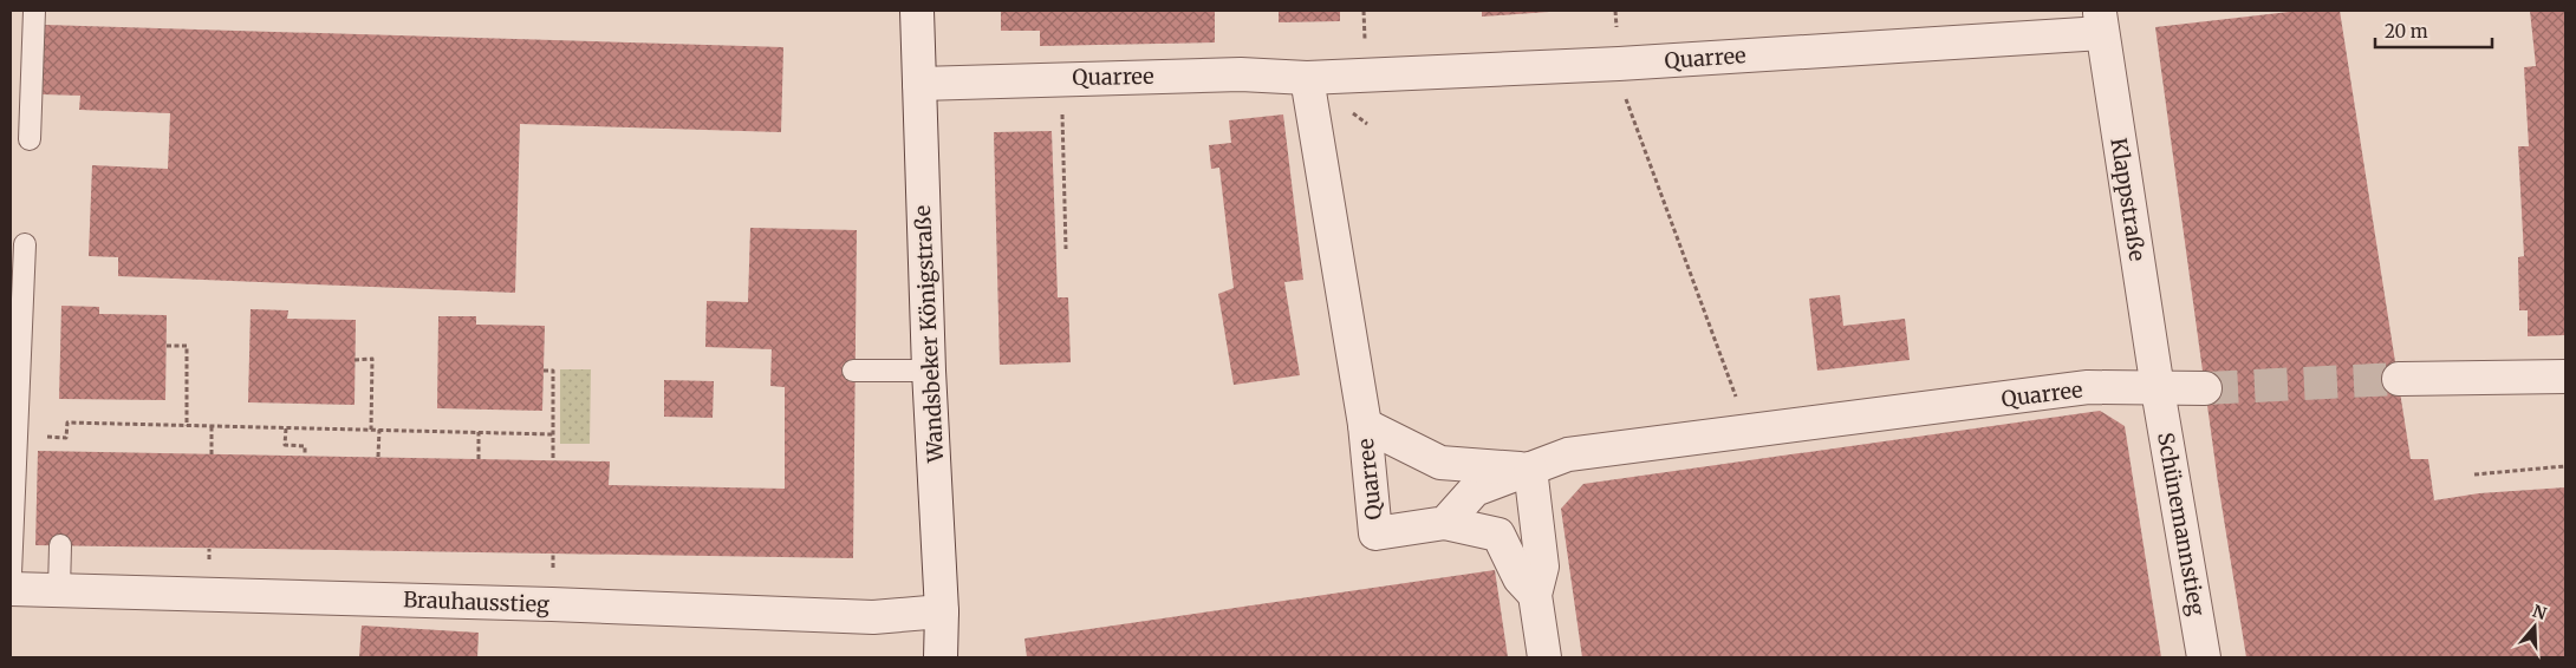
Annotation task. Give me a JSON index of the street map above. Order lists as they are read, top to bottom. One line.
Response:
{"streets":{"street":["Quarree","Klappstraße","Wandsbeker Königstraße","Schünemannstieg","Brauhausstieg"]},"crossings":[["Quarree","Klappstraße"],["Quarree","Wandsbeker Königstraße"],["Quarree","Schünemannstieg"],["Klappstraße","Schünemannstieg"],["Wandsbeker Königstraße","Brauhausstieg"]],"scale_bar":"20 m","north":"top"}
